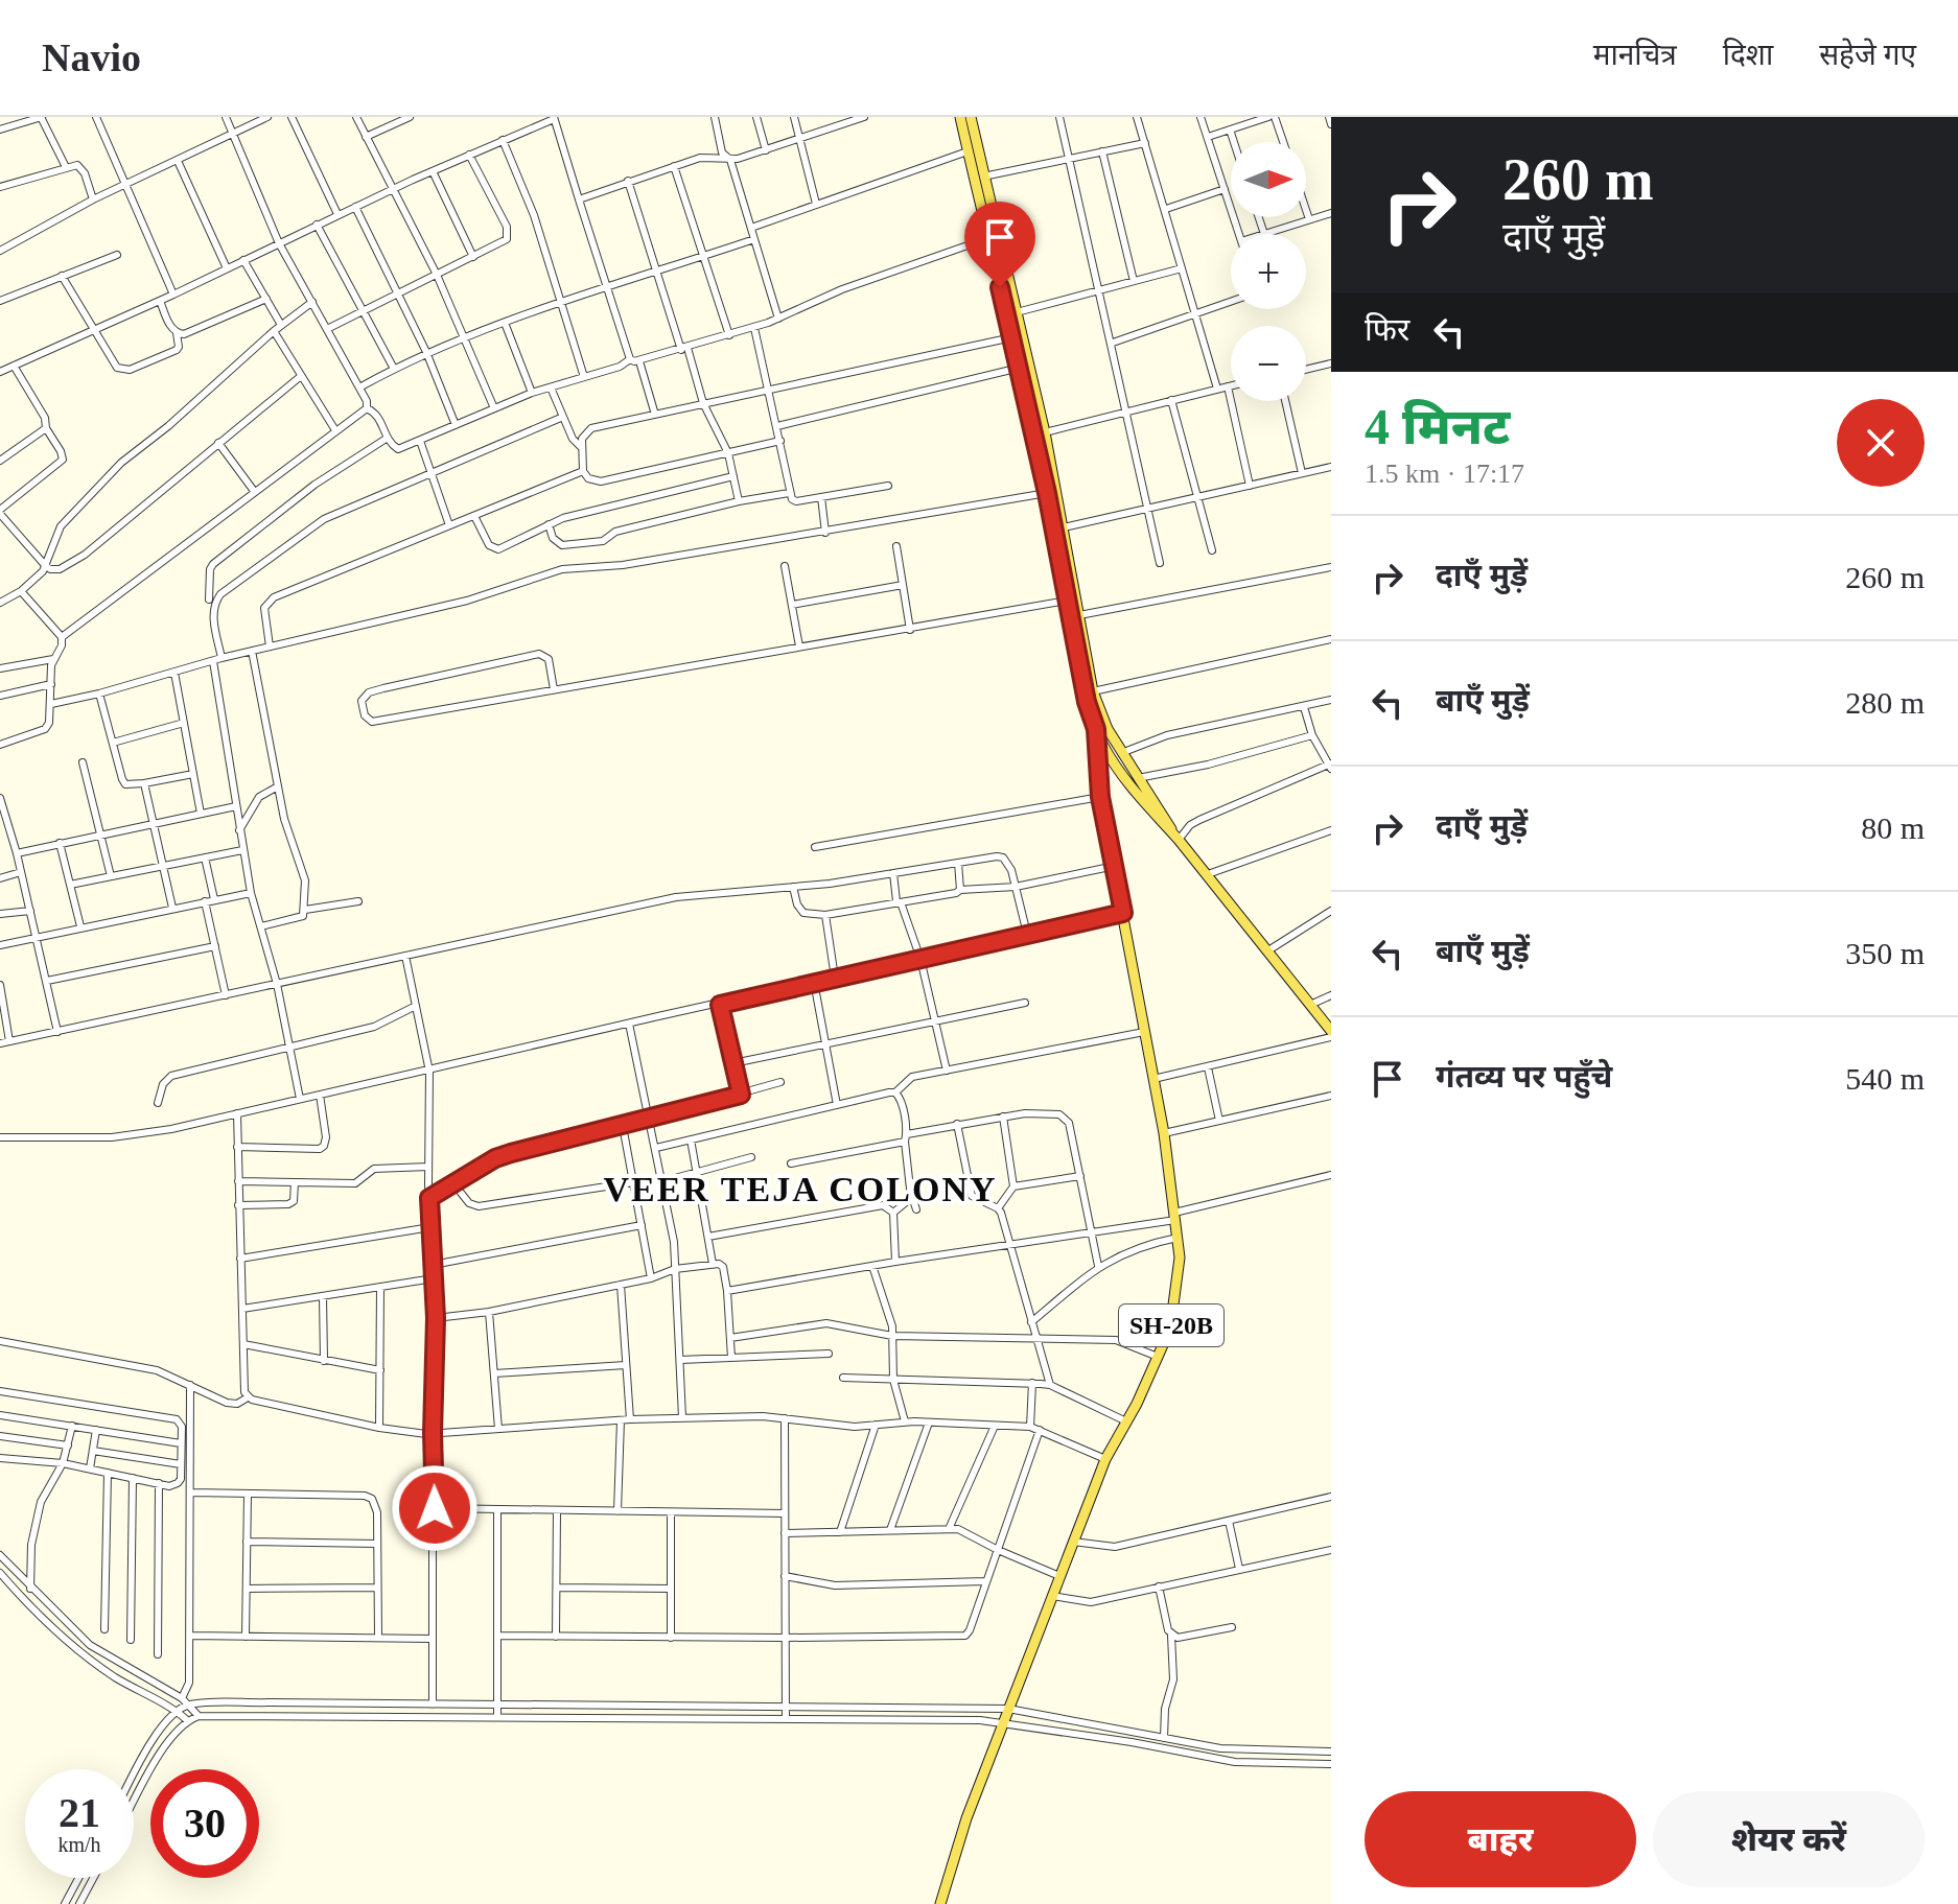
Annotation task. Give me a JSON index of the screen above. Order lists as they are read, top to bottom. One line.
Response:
{"streets":{"main road":["SH-20B"]},"districts":["VEER TEJA COLONY"],"north":"right","page":{"header":"Navio","nav":["मानचित्र","दिशा","सहेजे गए"],"turn":["260 m","दाएँ मुड़ें"],"map_buttons":["+","−"],"then":"फिर","heading":["4 मिनट","1.5 km · 17:17"],"list":[{"name":"दाएँ मुड़ें","value":"260 m"},{"name":"बाएँ मुड़ें","value":"280 m"},{"name":"दाएँ मुड़ें","value":"80 m"},{"name":"बाएँ मुड़ें","value":"350 m"},{"name":"गंतव्य पर पहुँचे","value":"540 m"}],"speed":"21 km/h","limit":"30","buttons":["बाहर","शेयर करें"]}}
